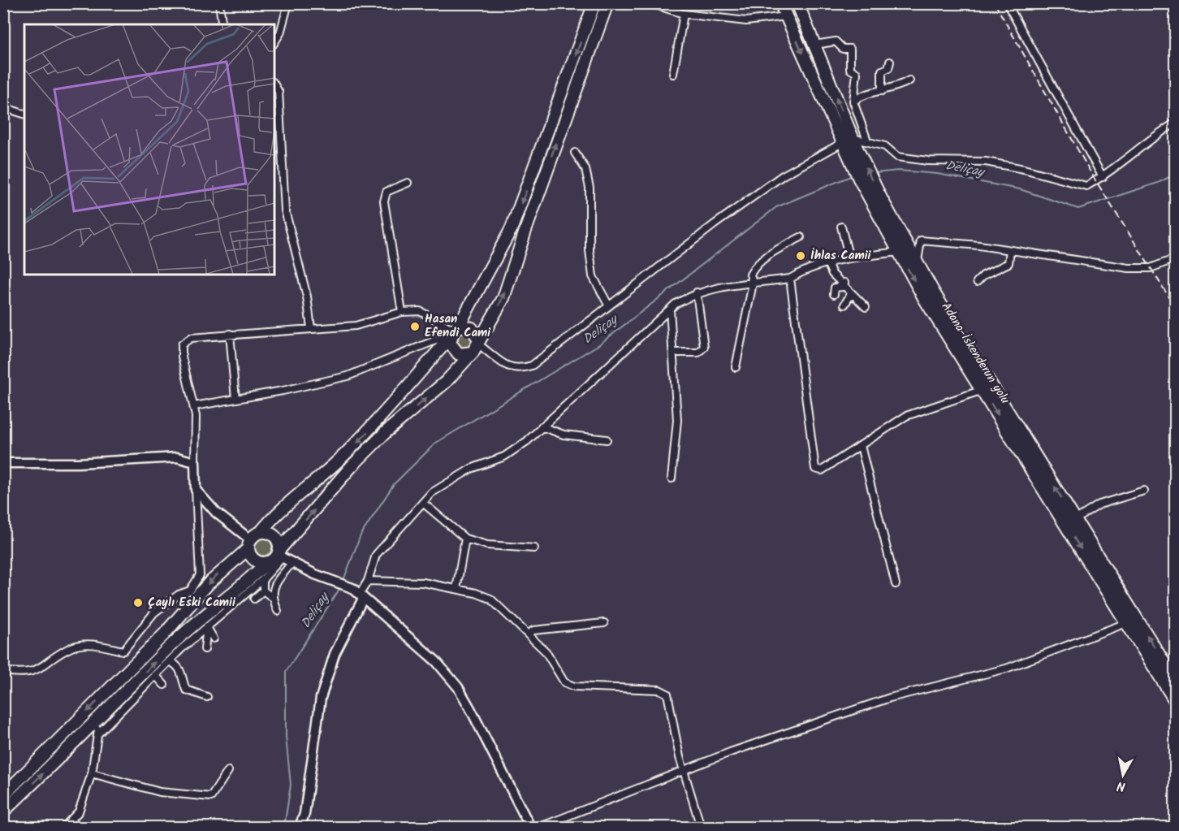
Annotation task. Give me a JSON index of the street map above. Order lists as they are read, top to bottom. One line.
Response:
{"streets":{"highway":["Adana-İskenderun yolu"]},"water":["Deliçay"],"places":["İhlas Camii","Hasan Efendi Cami","Çaylı Eski Camii"],"north":"bottom"}
